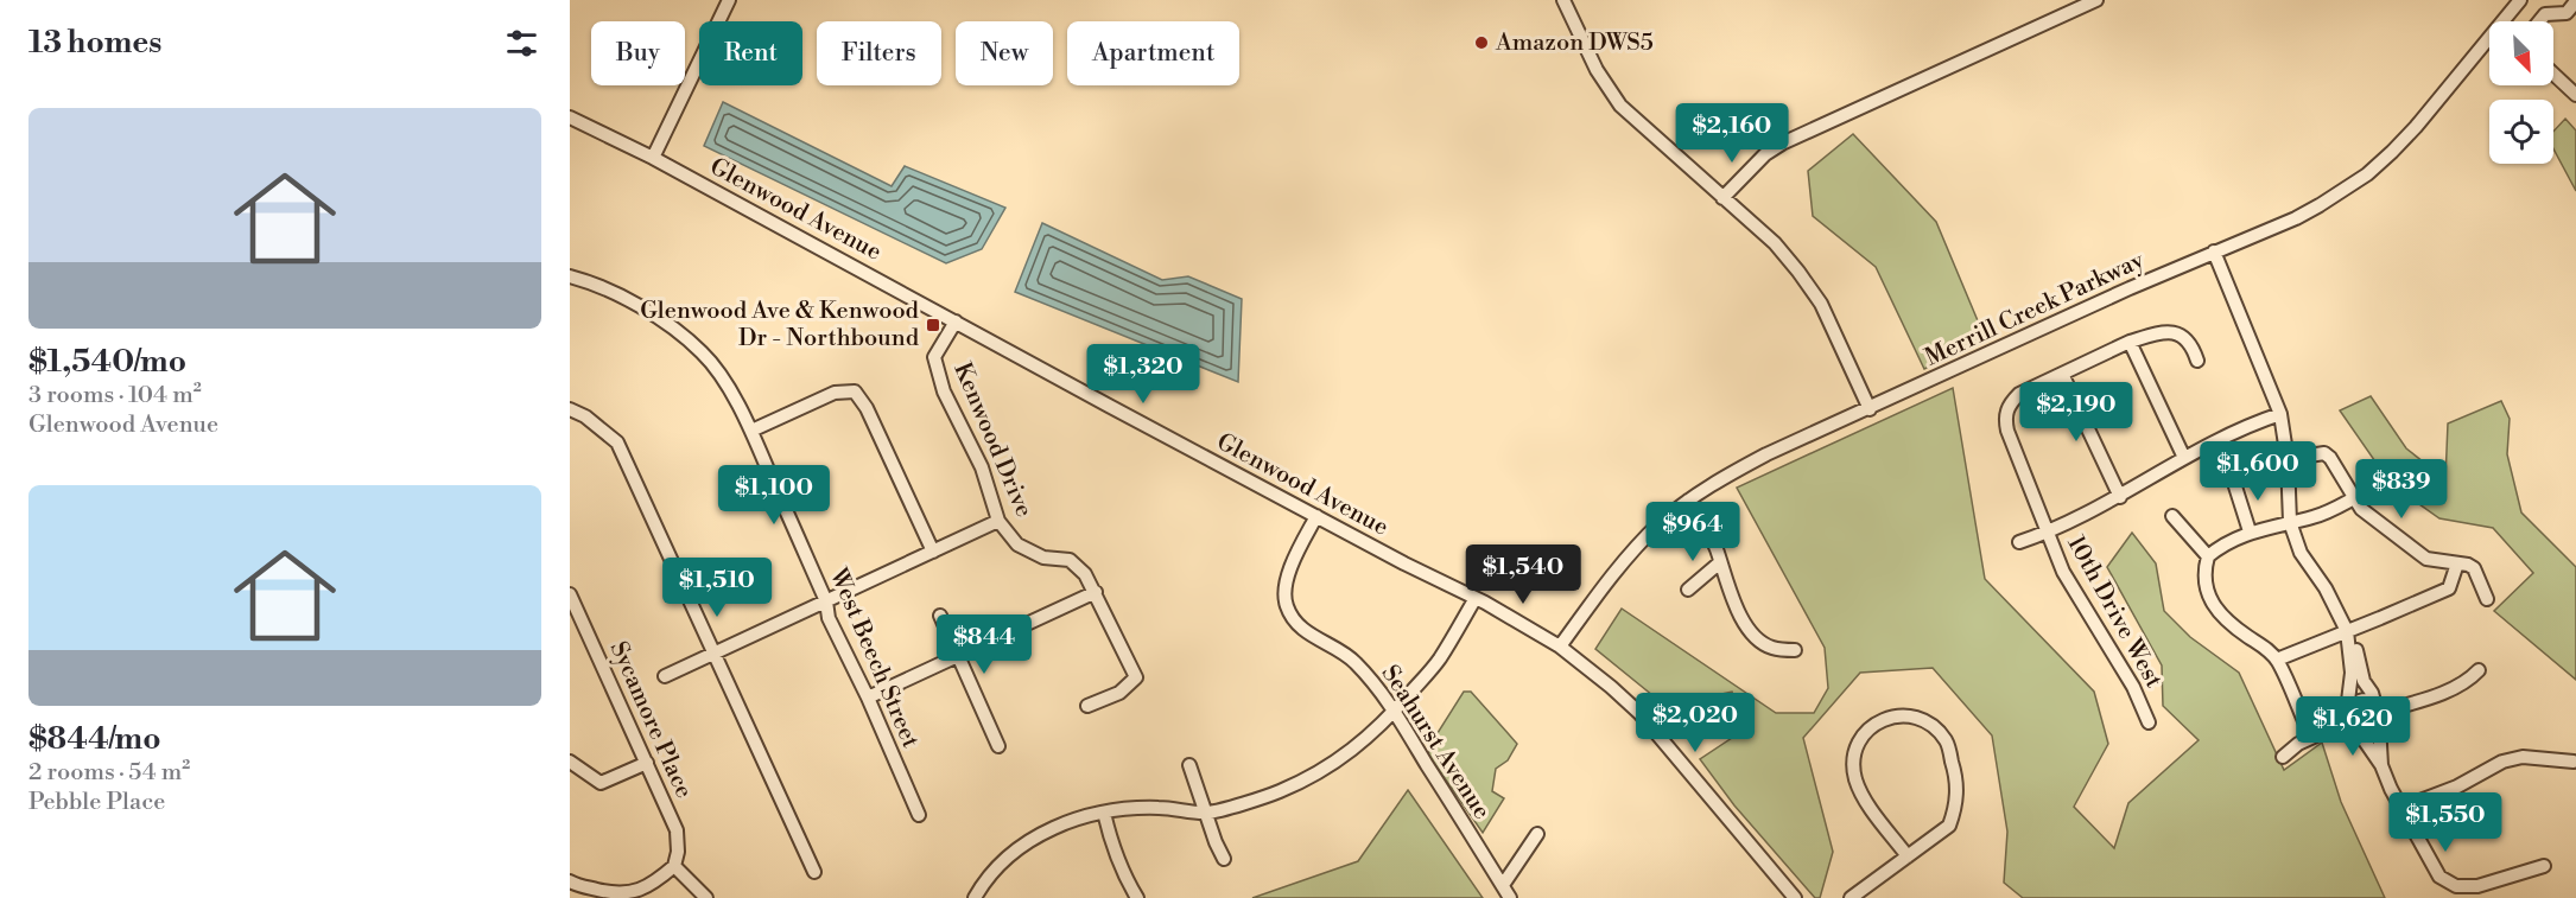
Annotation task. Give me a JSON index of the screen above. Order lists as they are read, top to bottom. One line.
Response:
{"streets":{"street":["Glenwood Avenue","Merrill Creek Parkway","Kenwood Drive","10th Drive West","West Beech Street","Sycamore Place","Seahurst Avenue"]},"crossings":[["Glenwood Avenue","Merrill Creek Parkway"],["Glenwood Avenue","Kenwood Drive"],["Glenwood Avenue","Seahurst Avenue"]],"places":{"other":["Amazon DWS5"],"transit":["Glenwood Ave & Kenwood Dr - Northbound"]},"north":"bottom right","page":{"heading":"13 homes","chip":["Buy","Rent","Filters","New","Apartment"],"list":[{"name":"$1,540/mo","note":"3 rooms · 104 m² · Glenwood Avenue"},{"name":"$844/mo","note":"2 rooms · 54 m² · Pebble Place"}],"price":["$2,160","$1,320","$2,190","$1,600","$839","$1,100","$964","$1,540","$1,510","$844","$2,020","$1,620","$1,550"]}}
